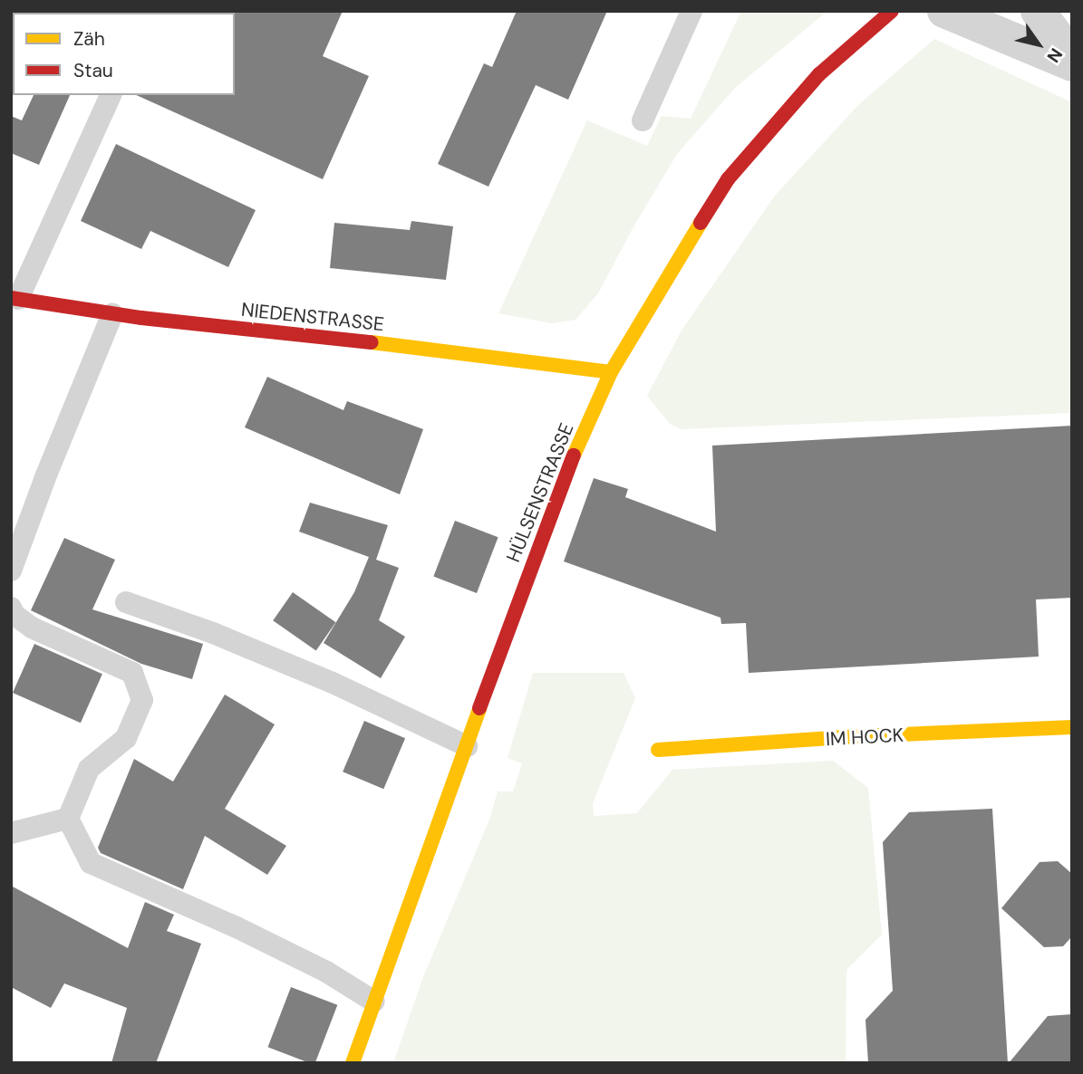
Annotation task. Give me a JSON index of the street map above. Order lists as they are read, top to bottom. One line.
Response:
{"streets":{"main road":["NIEDENSTRASSE","HÜLSENSTRASSE","IM HOCK"]},"crossings":[["NIEDENSTRASSE","HÜLSENSTRASSE"]],"legend":["Zäh","Stau"],"north":"bottom right"}
